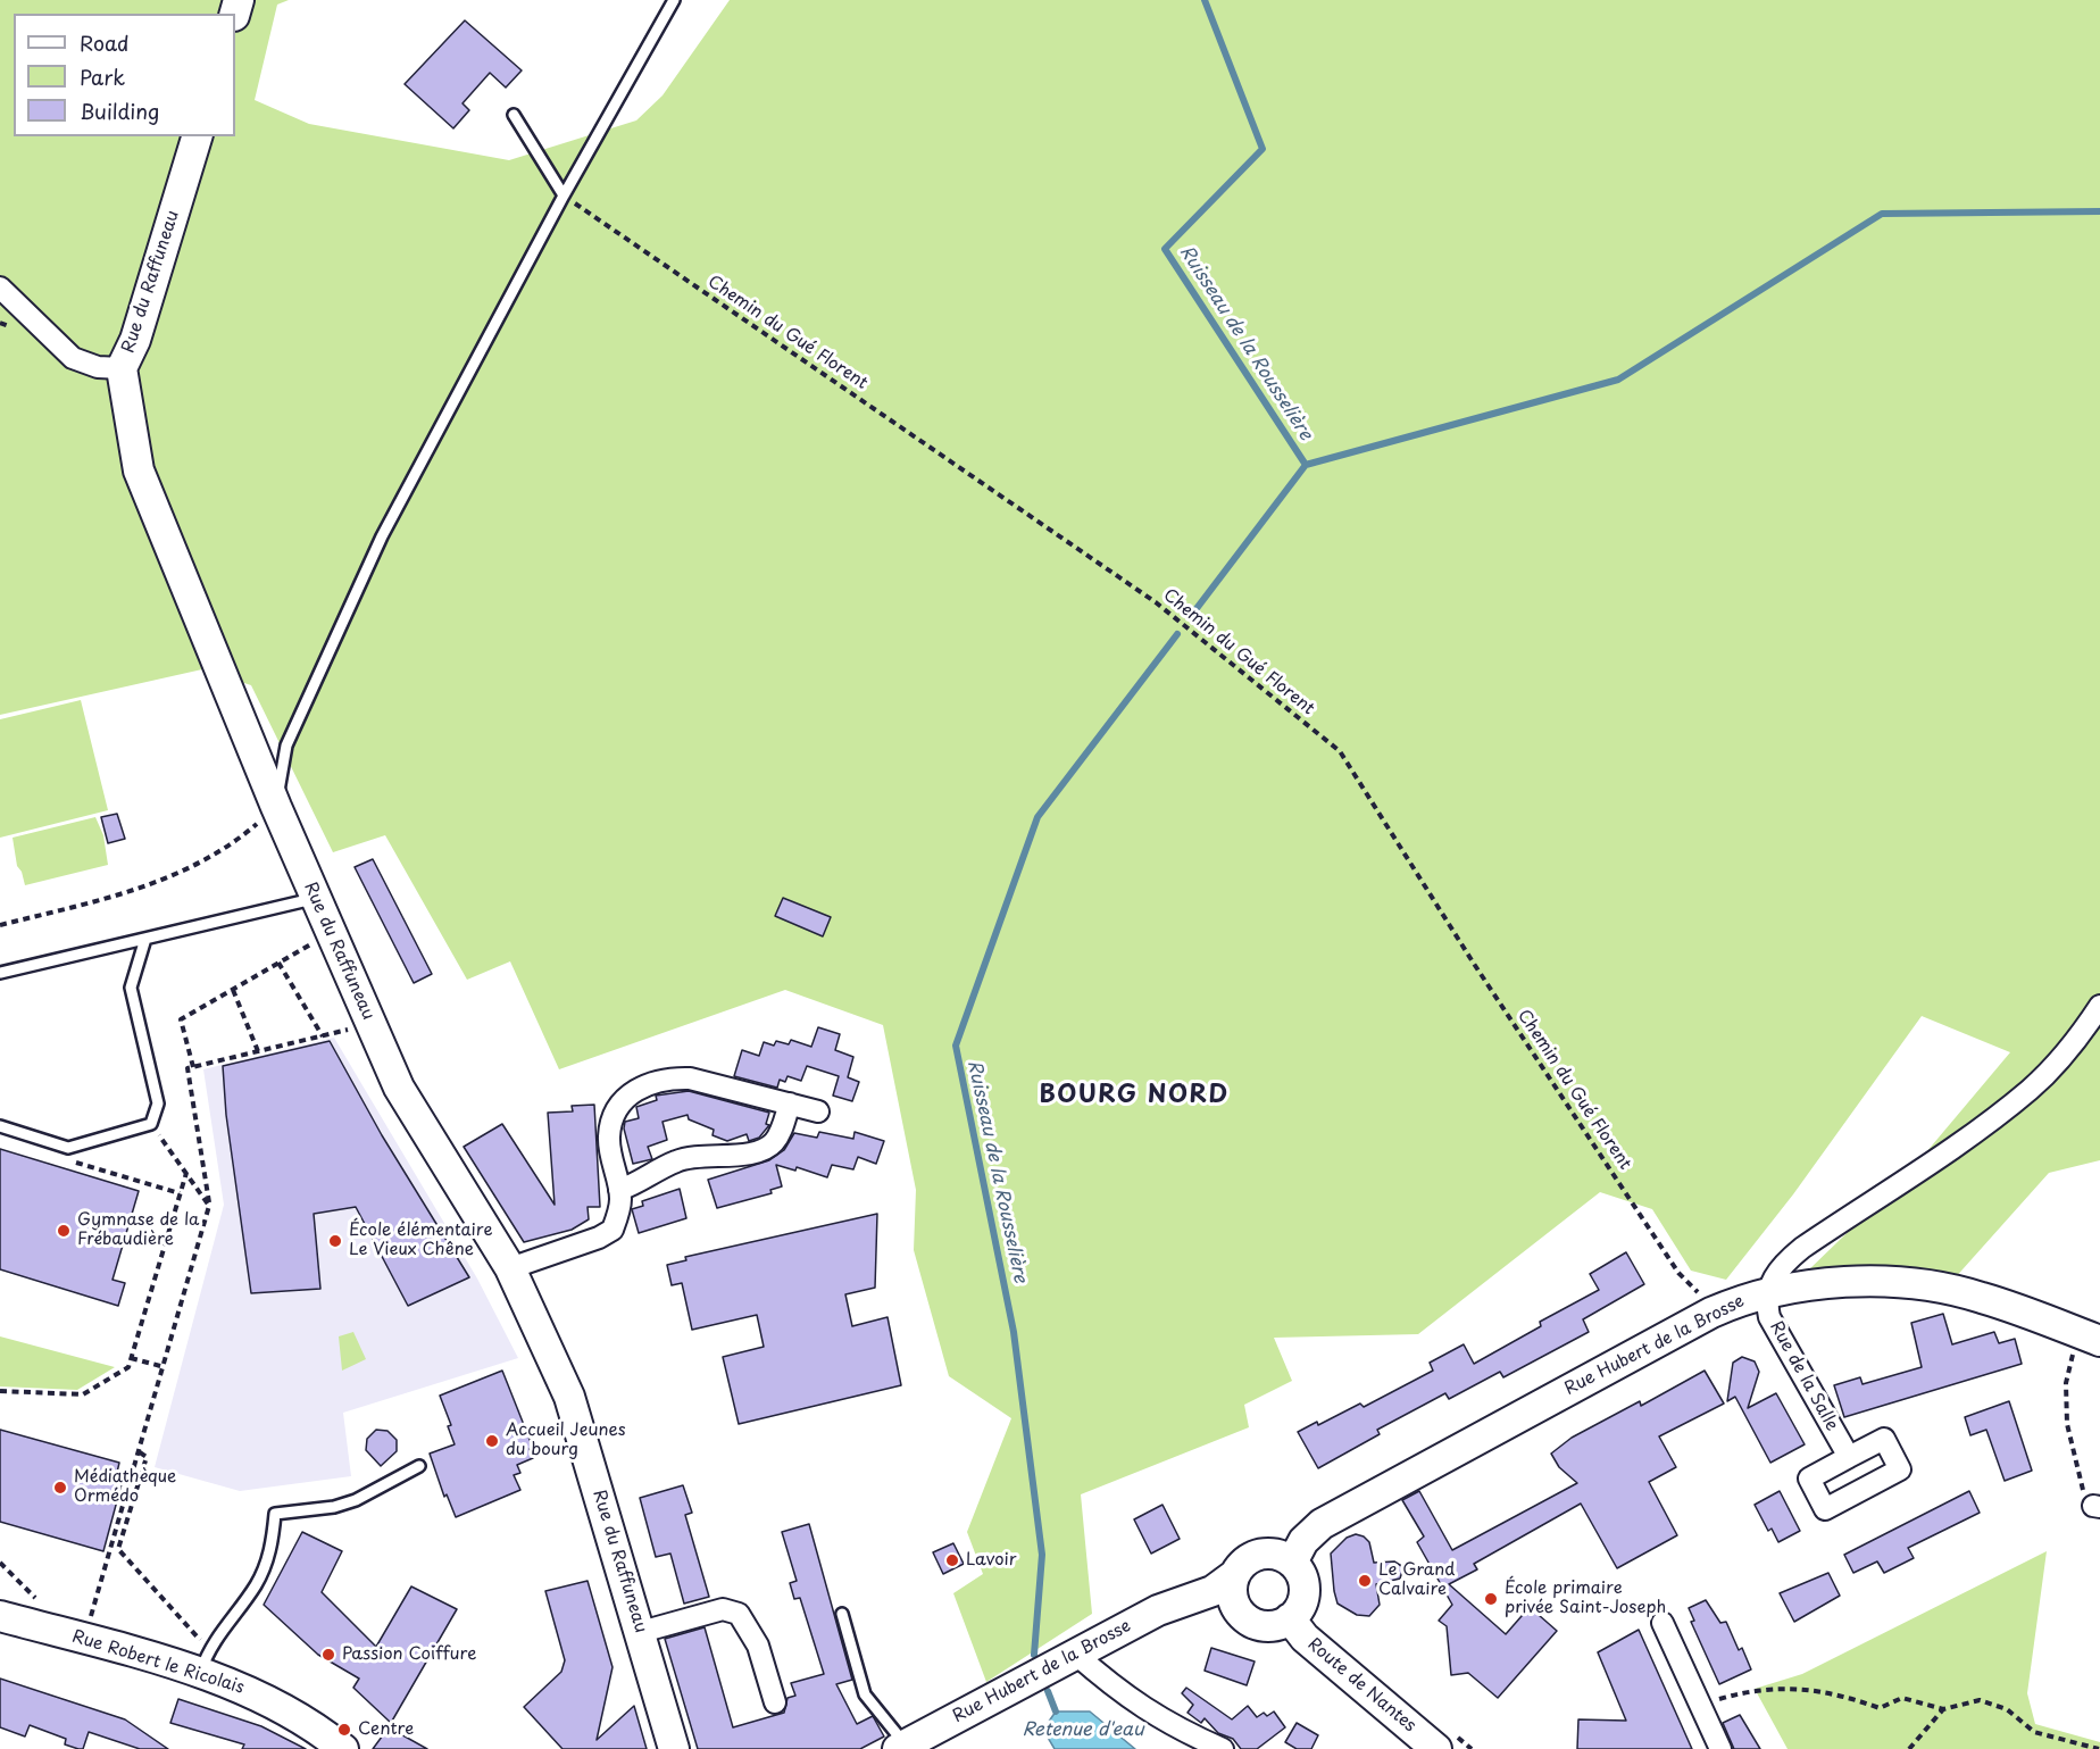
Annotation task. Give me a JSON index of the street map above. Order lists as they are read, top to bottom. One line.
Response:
{"streets":{"street":["Rue du Raffuneau","Rue Hubert de la Brosse","Rue de la Salle","Rue Robert le Ricolais","Route de Nantes"],"path":["Chemin du Gué Florent"]},"crossings":[["Chemin du Gué Florent","Rue Hubert de la Brosse"],["Rue Hubert de la Brosse","Rue de la Salle"],["Rue Hubert de la Brosse","Route de Nantes"]],"districts":["BOURG NORD"],"water":["Ruisseau de la Rousselière","Retenue d'eau"],"places":["Gymnase de la Frébaudière","École élémentaire Le Vieux Chêne","Accueil Jeunes du bourg","Médiathèque Ormédo","Lavoir","Le Grand Calvaire","École primaire privée Saint-Joseph","Passion Coiffure","Centre"],"legend":["Road","Park","Building"]}
